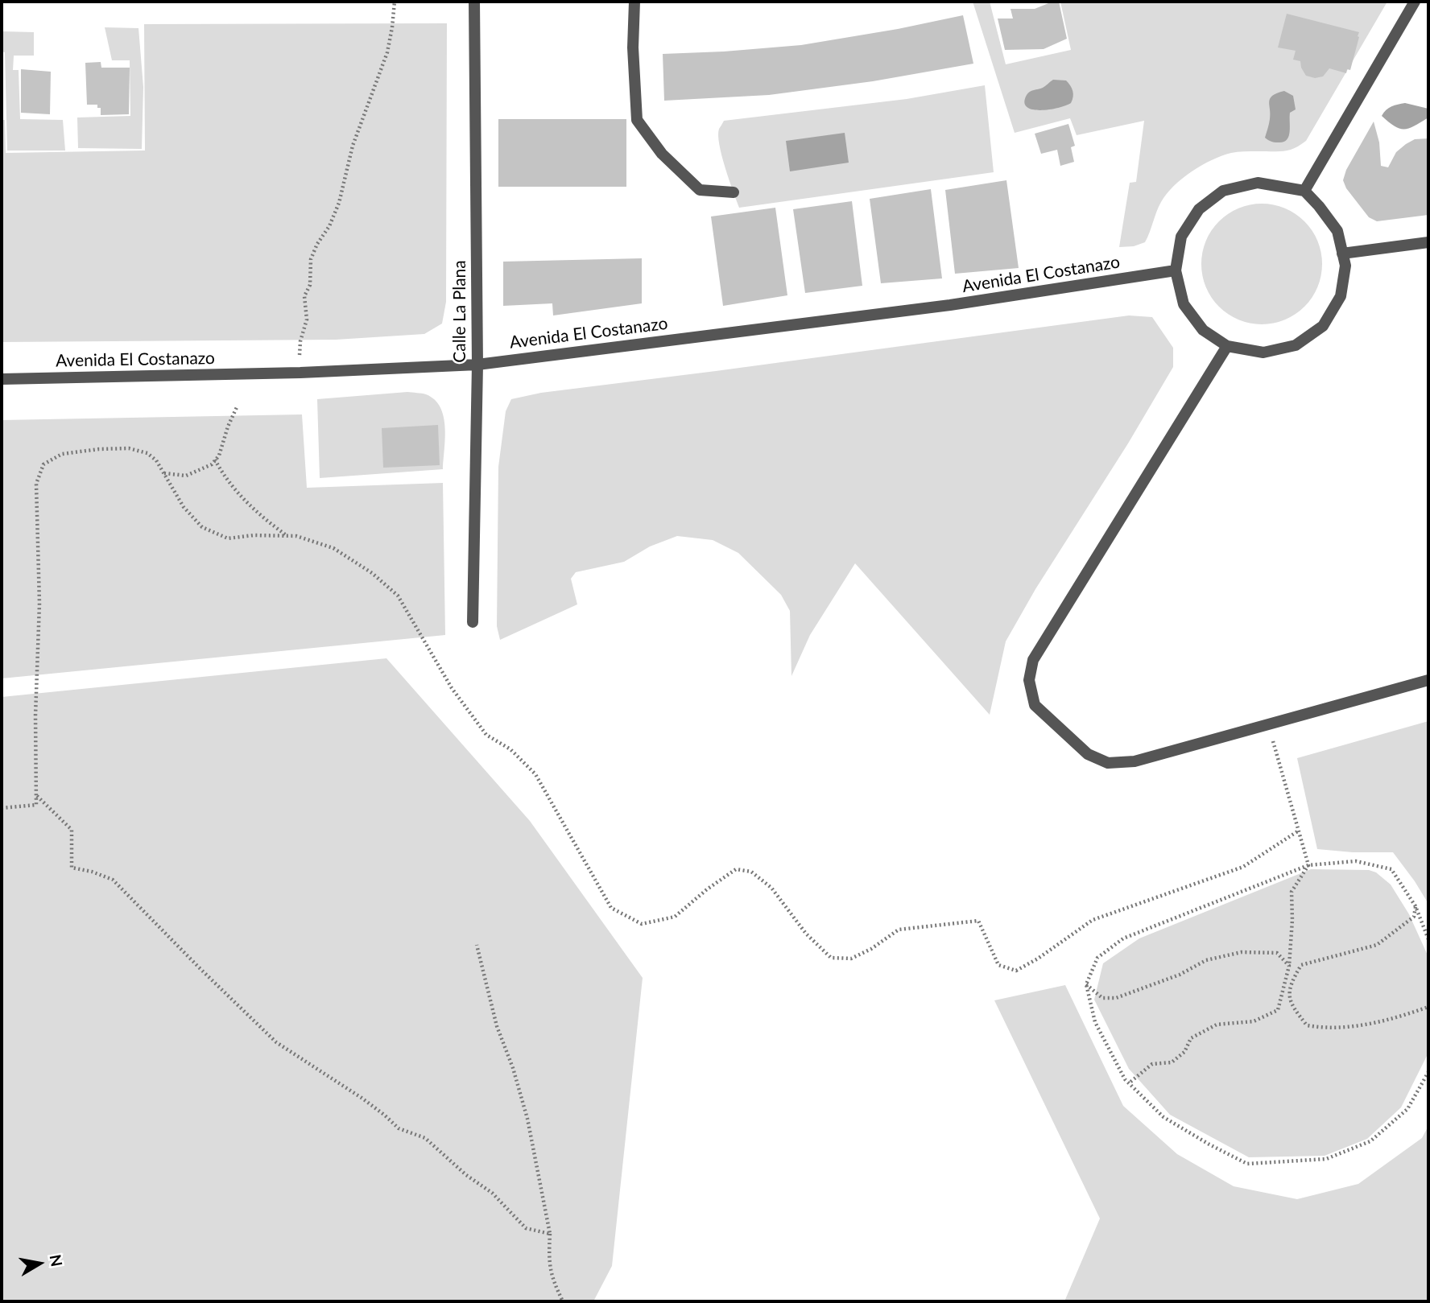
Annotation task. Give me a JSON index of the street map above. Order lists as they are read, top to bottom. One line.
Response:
{"streets":{"street":["Avenida El Costanazo","Calle La Plana"]},"crossings":[["Avenida El Costanazo","Calle La Plana"]],"north":"right"}
